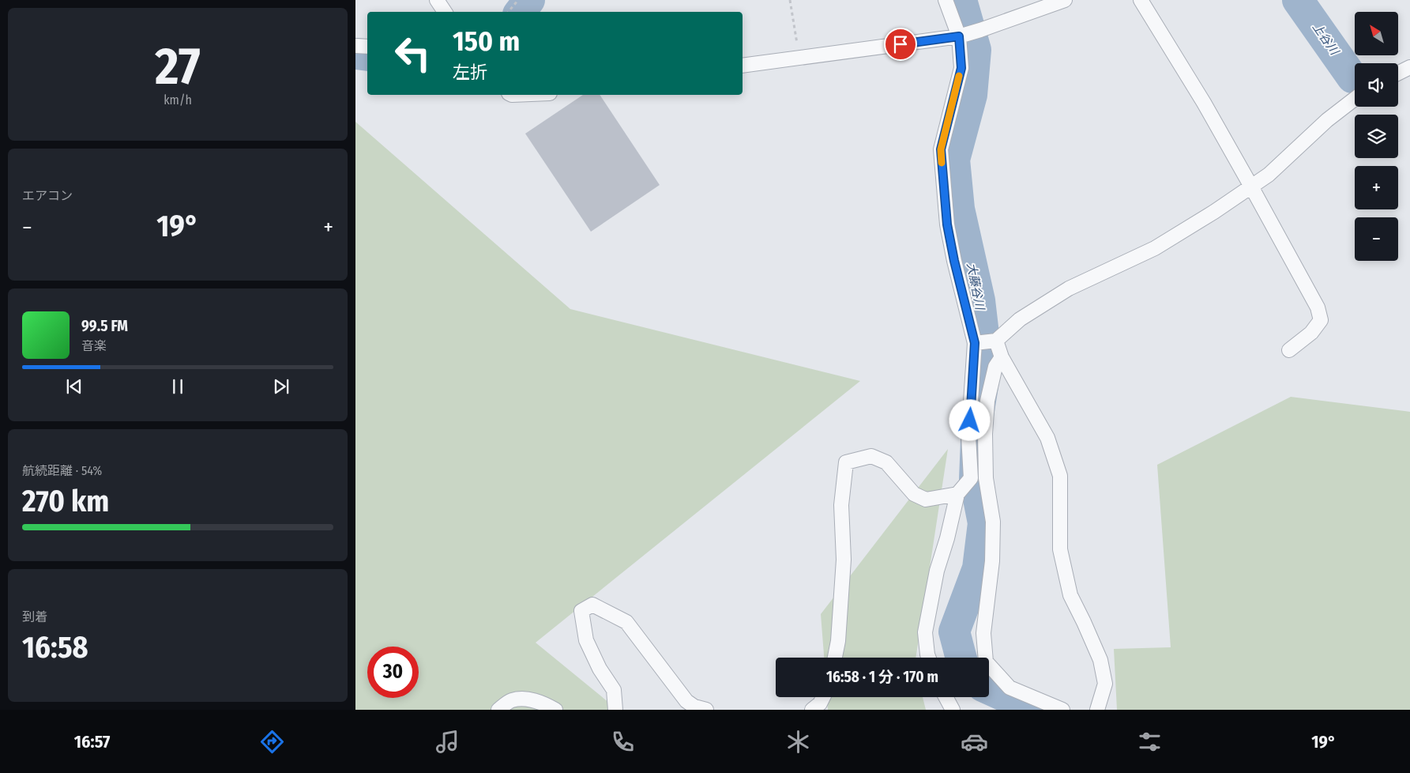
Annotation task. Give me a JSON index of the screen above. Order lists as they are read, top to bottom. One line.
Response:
{"water":["上谷川","大藤谷川"],"north":"top left","page":{"tile":[["27","km/h"],"エアコン",["航続距離 · 54%","270 km"],["到着","16:58"]],"map_buttons":["+","−"],"turn":["150 m","左折"],"heat":["−","19°","+"],"song":["99.5 FM","音楽"],"limit":"30","trip":"16:58 · 1 分 · 170 m","tabs":["16:57","19°"]}}
